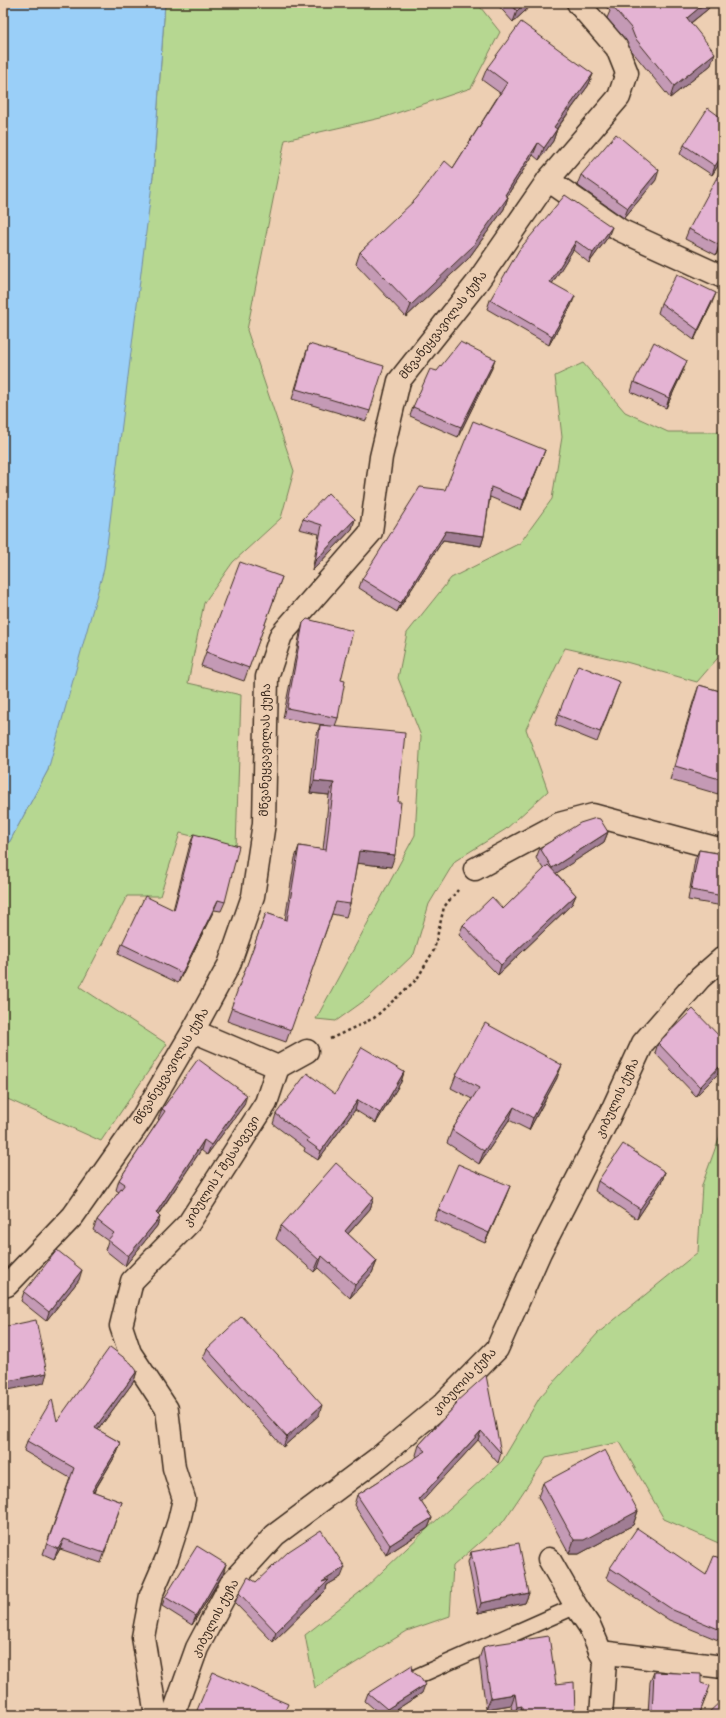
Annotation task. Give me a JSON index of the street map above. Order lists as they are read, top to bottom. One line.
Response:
{"streets":{"street":["მწვანეყვავილას ქუჩა","კიბულის ქუჩა","კიბულის I შესახვევი"]}}
